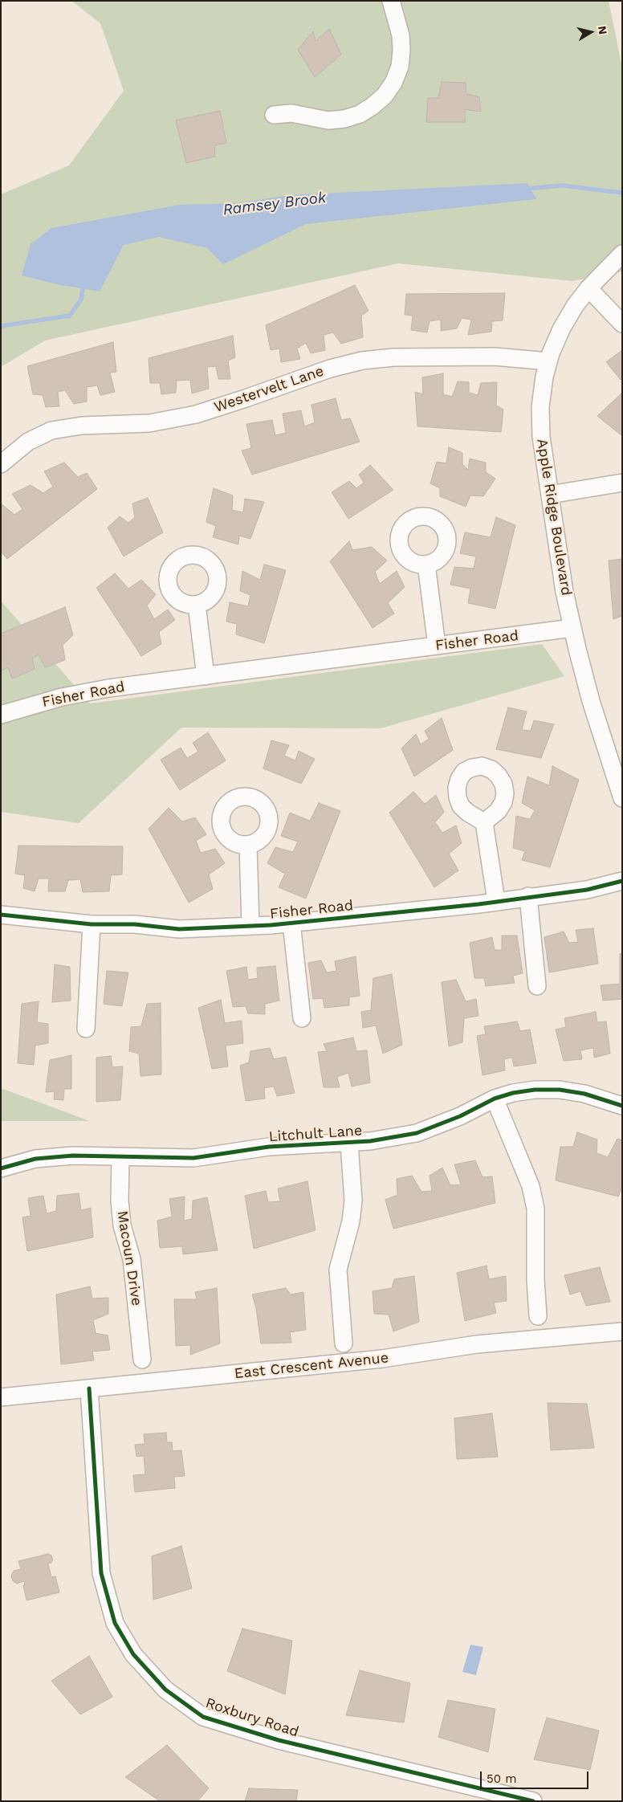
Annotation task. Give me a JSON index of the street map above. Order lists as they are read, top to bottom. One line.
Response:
{"streets":{"street":["Westervelt Lane","Apple Ridge Boulevard","Fisher Road","Litchult Lane","Macoun Drive","East Crescent Avenue","Roxbury Road"]},"crossings":[["Westervelt Lane","Apple Ridge Boulevard"],["Apple Ridge Boulevard","Fisher Road"],["Litchult Lane","Macoun Drive"],["East Crescent Avenue","Roxbury Road"]],"water":["Ramsey Brook"],"scale_bar":"50 m","north":"right"}
